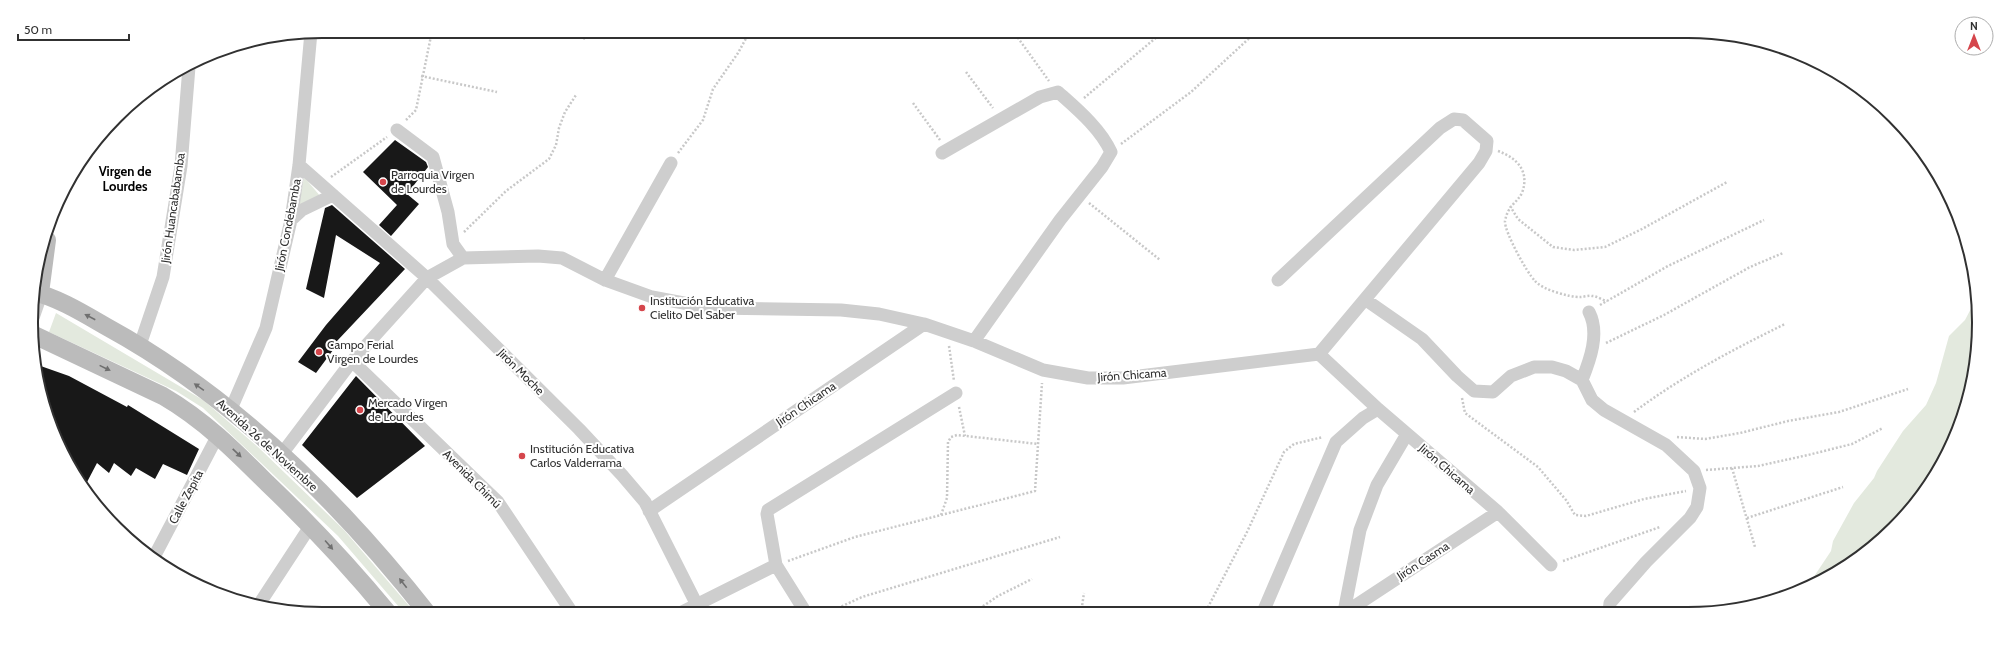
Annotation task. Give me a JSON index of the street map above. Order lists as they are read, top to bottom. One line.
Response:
{"streets":{"main road":["Avenida 26 de Noviembre"],"street":["Jirón Huancababamba","Jirón Condebamba","Jirón Moche","Jirón Chicama","Avenida Chimú","Calle Zepita","Jirón Casma"]},"crossings":[["Jirón Huancababamba","Avenida 26 de Noviembre"],["Jirón Condebamba","Jirón Moche"],["Jirón Condebamba","Avenida 26 de Noviembre"],["Jirón Moche","Jirón Chicama"],["Jirón Chicama","Jirón Casma"],["Avenida 26 de Noviembre","Calle Zepita"]],"districts":["Virgen de Lourdes"],"places":["Parroquia Virgen de Lourdes","Institución Educativa Cielito Del Saber","Campo Ferial Virgen de Lourdes","Mercado Virgen de Lourdes","Institución Educativa Carlos Valderrama"],"scale_bar":"50 m","north":"top"}
